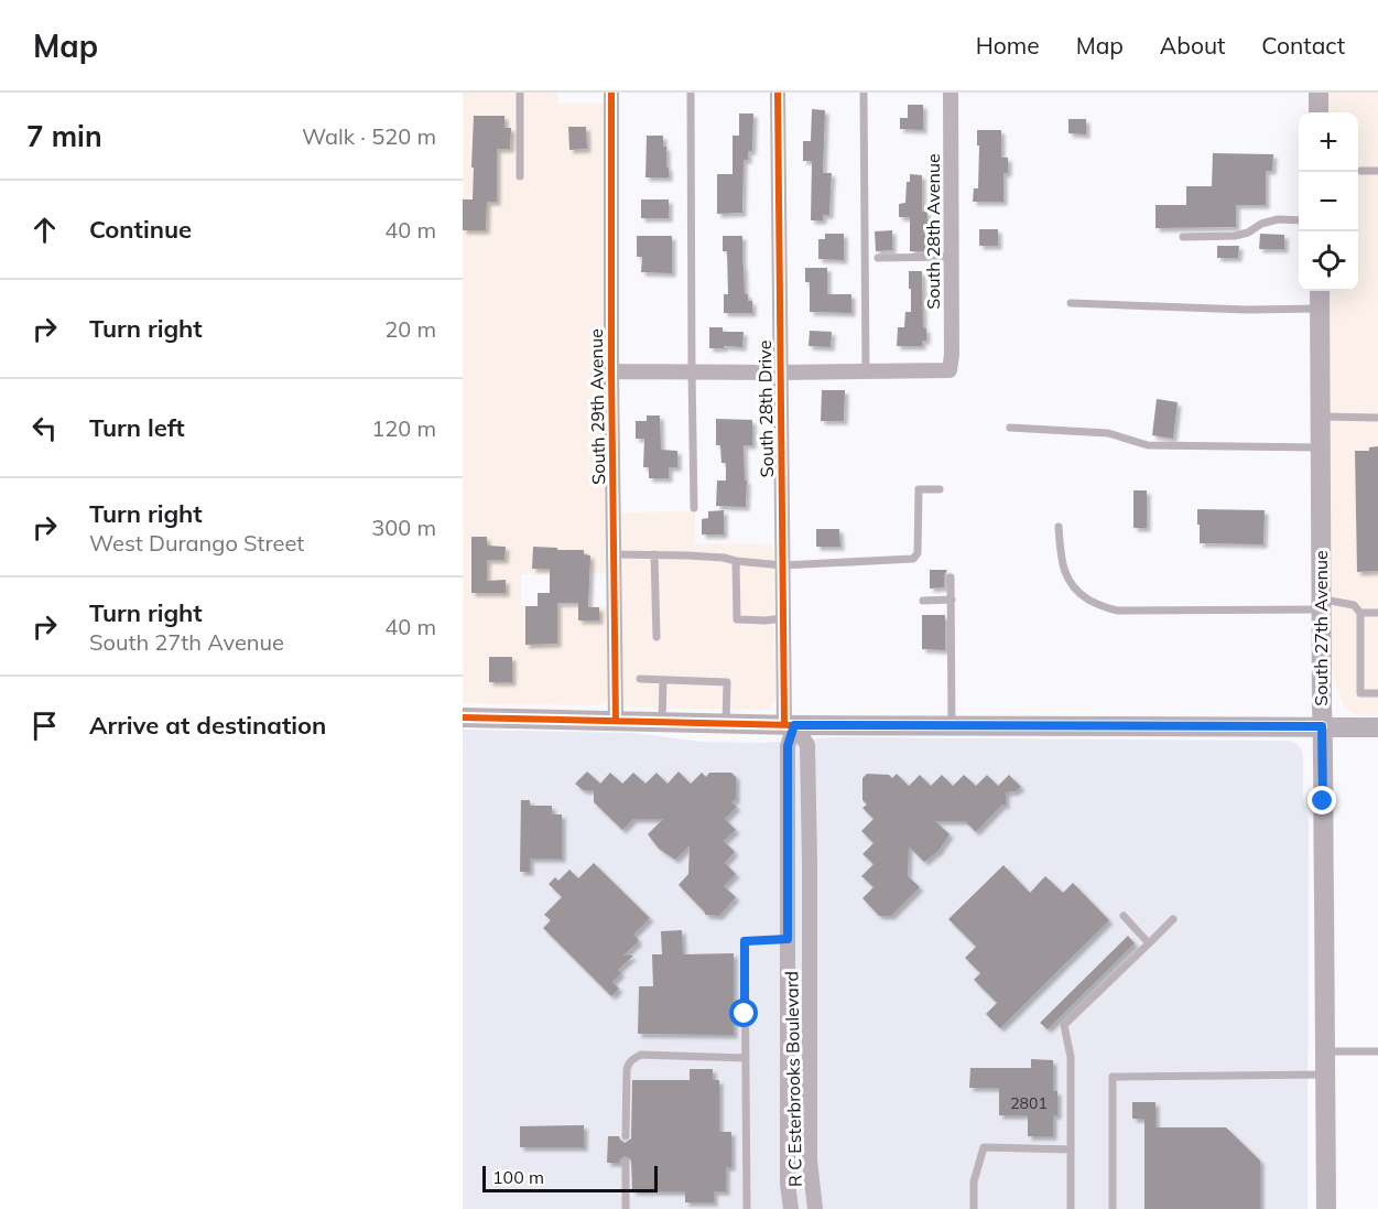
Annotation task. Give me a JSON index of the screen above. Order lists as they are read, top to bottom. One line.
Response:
{"streets":{"main road":["South 27th Avenue"],"street":["South 28th Avenue","South 29th Avenue","South 28th Drive","R C Esterbrooks Boulevard"]},"crossings":[["South 28th Drive","R C Esterbrooks Boulevard"]],"house_numbers":["2801"],"scale_bar":"100 m","page":{"header":"Map","nav":["Home","Map","About","Contact"],"heading":["7 min","Walk · 520 m"],"map_buttons":["+","−"],"list":[["Continue","40 m"],["Turn right","20 m"],["Turn left","120 m"],["Turn right","West Durango Street","300 m"],["Turn right","South 27th Avenue","40 m"],"Arrive at destination"],"scale":"100 m"}}
